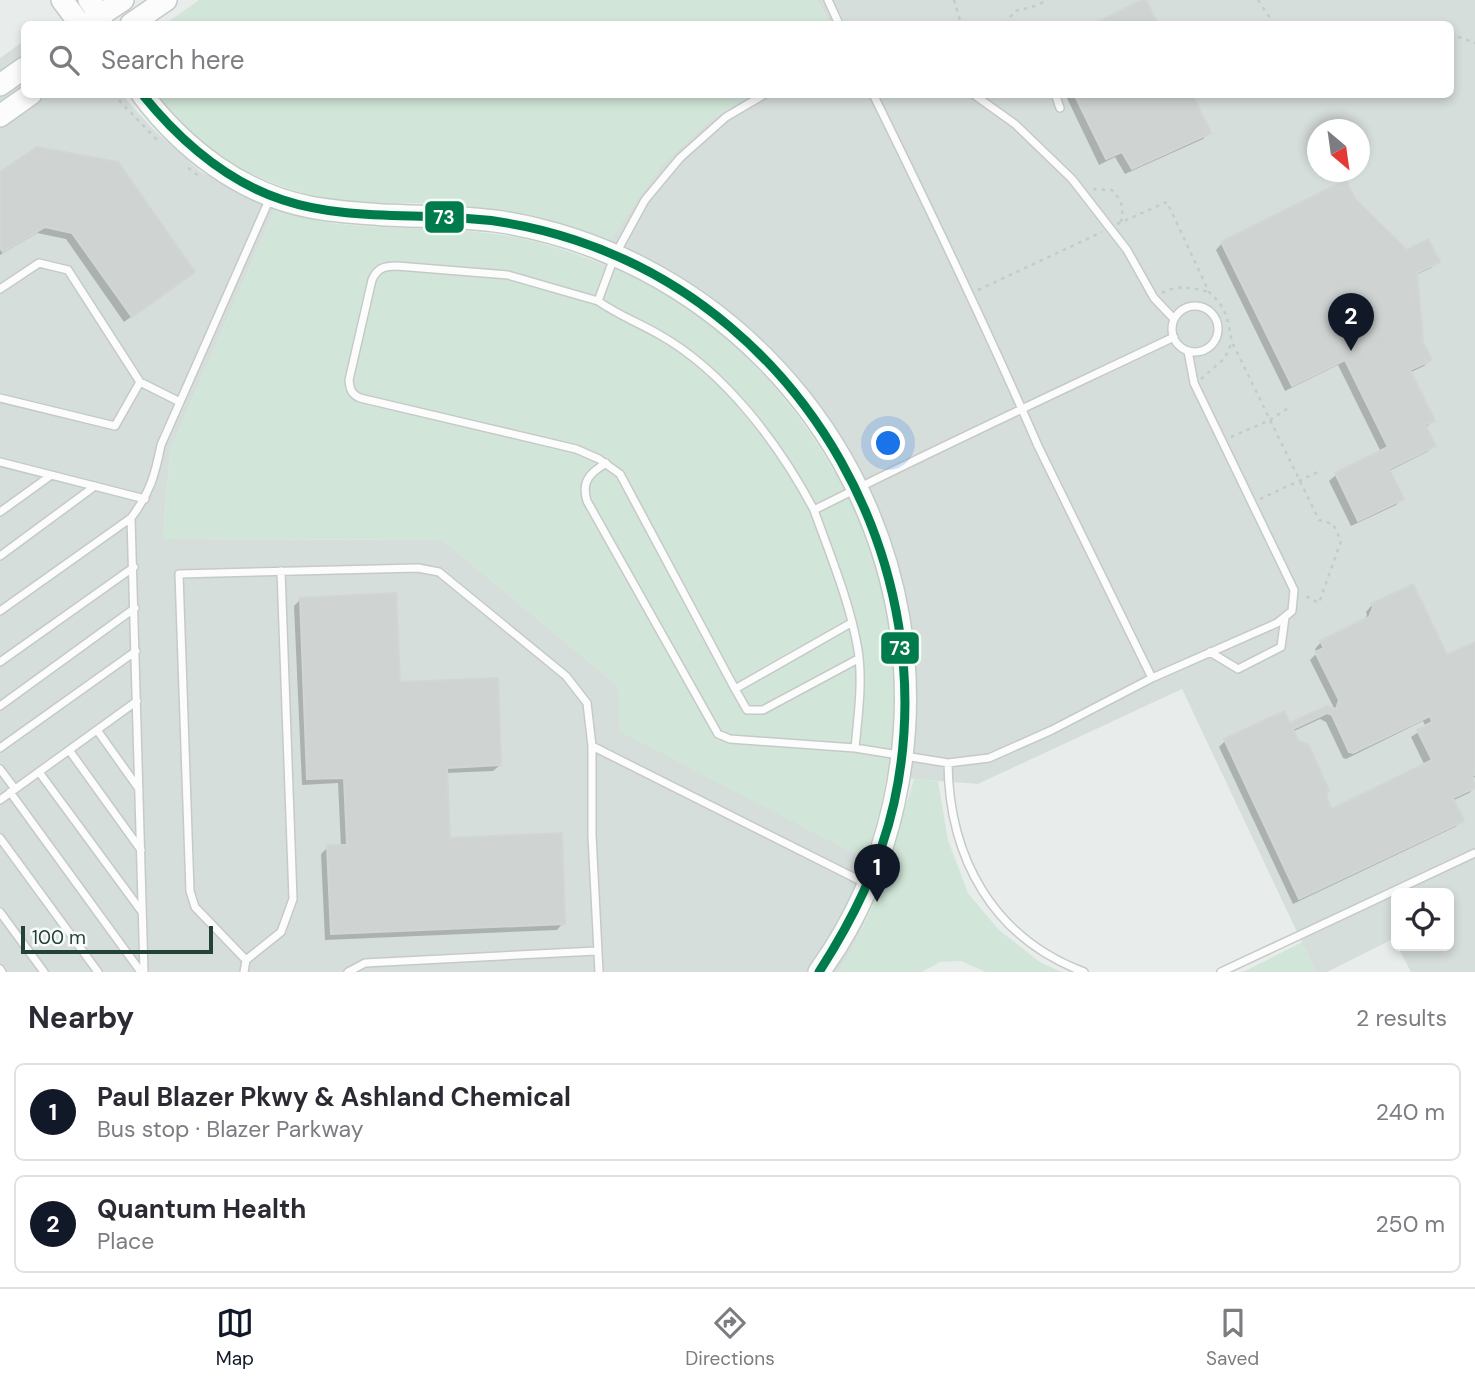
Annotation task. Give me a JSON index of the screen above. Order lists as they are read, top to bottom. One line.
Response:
{"lines":["transit line 73"],"scale_bar":"100 m","north":"bottom right","page":{"search":"Search here","pins":["2","1"],"scale":"100 m","heading":["Nearby","2 results"],"list":[{"mark":"1","name":"Paul Blazer Pkwy & Ashland Chemical","note":"Bus stop · Blazer Parkway","value":"240 m"},{"mark":"2","name":"Quantum Health","note":"Place","value":"250 m"}],"nav":["Map","Directions","Saved"]}}
